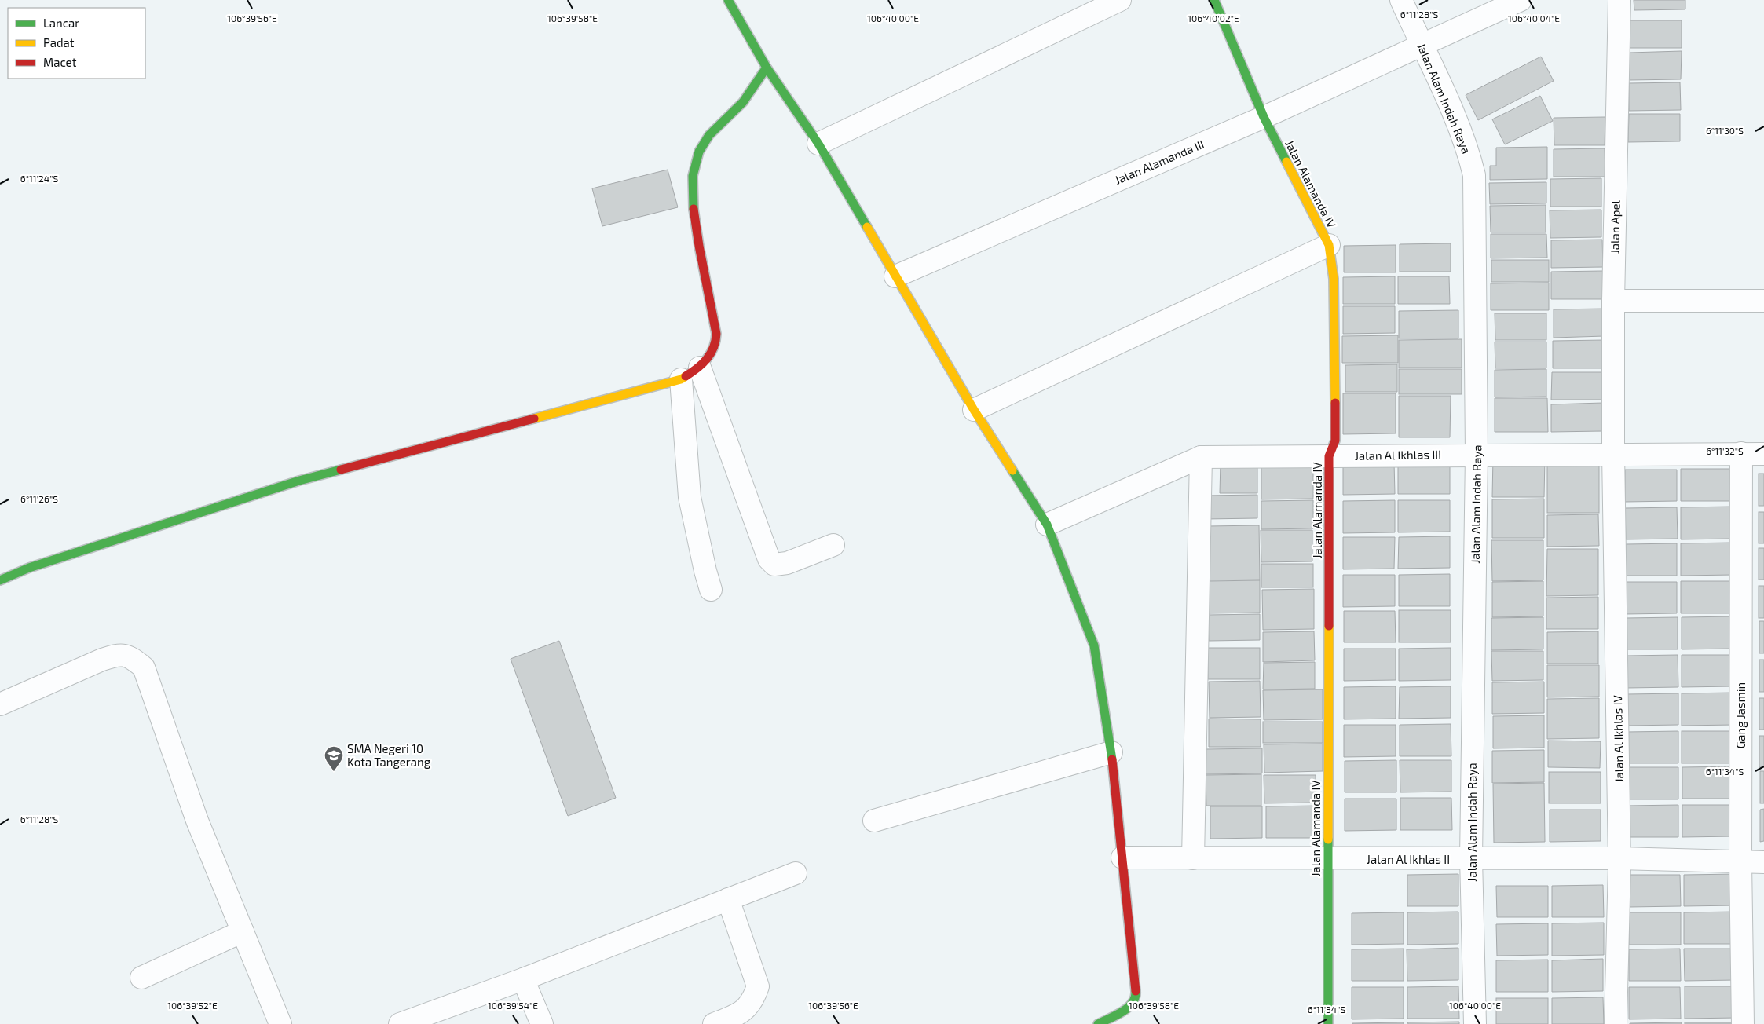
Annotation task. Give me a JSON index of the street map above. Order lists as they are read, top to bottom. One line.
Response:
{"streets":{"street":["Jalan Alam Indah Raya","Jalan Alamanda III","Jalan Alamanda IV","Jalan Apel","Jalan Al Ikhlas III","Gang Jasmin","Jalan Al Ikhlas IV","Jalan Al Ikhlas II"]},"crossings":[["Jalan Alam Indah Raya","Jalan Alamanda III"],["Jalan Alam Indah Raya","Jalan Al Ikhlas III"],["Jalan Alam Indah Raya","Jalan Al Ikhlas II"],["Jalan Alamanda III","Jalan Alamanda IV"],["Jalan Alamanda IV","Jalan Al Ikhlas III"],["Jalan Alamanda IV","Jalan Al Ikhlas II"],["Jalan Apel","Jalan Al Ikhlas III"],["Jalan Apel","Jalan Al Ikhlas IV"],["Jalan Al Ikhlas III","Gang Jasmin"],["Jalan Al Ikhlas III","Jalan Al Ikhlas IV"],["Gang Jasmin","Jalan Al Ikhlas II"],["Jalan Al Ikhlas IV","Jalan Al Ikhlas II"]],"places":{"school or university":["SMA Negeri 10 Kota Tangerang"]},"legend":["Lancar","Padat","Macet"],"coordinates":["6°11'28\"S","106°39'56\"E","106°39'58\"E","106°40'00\"E","106°40'02\"E","106°40'04\"E","6°11'30\"S","6°11'24\"S","6°11'32\"S","6°11'26\"S","6°11'34\"S","106°39'52\"E","106°39'54\"E"]}
